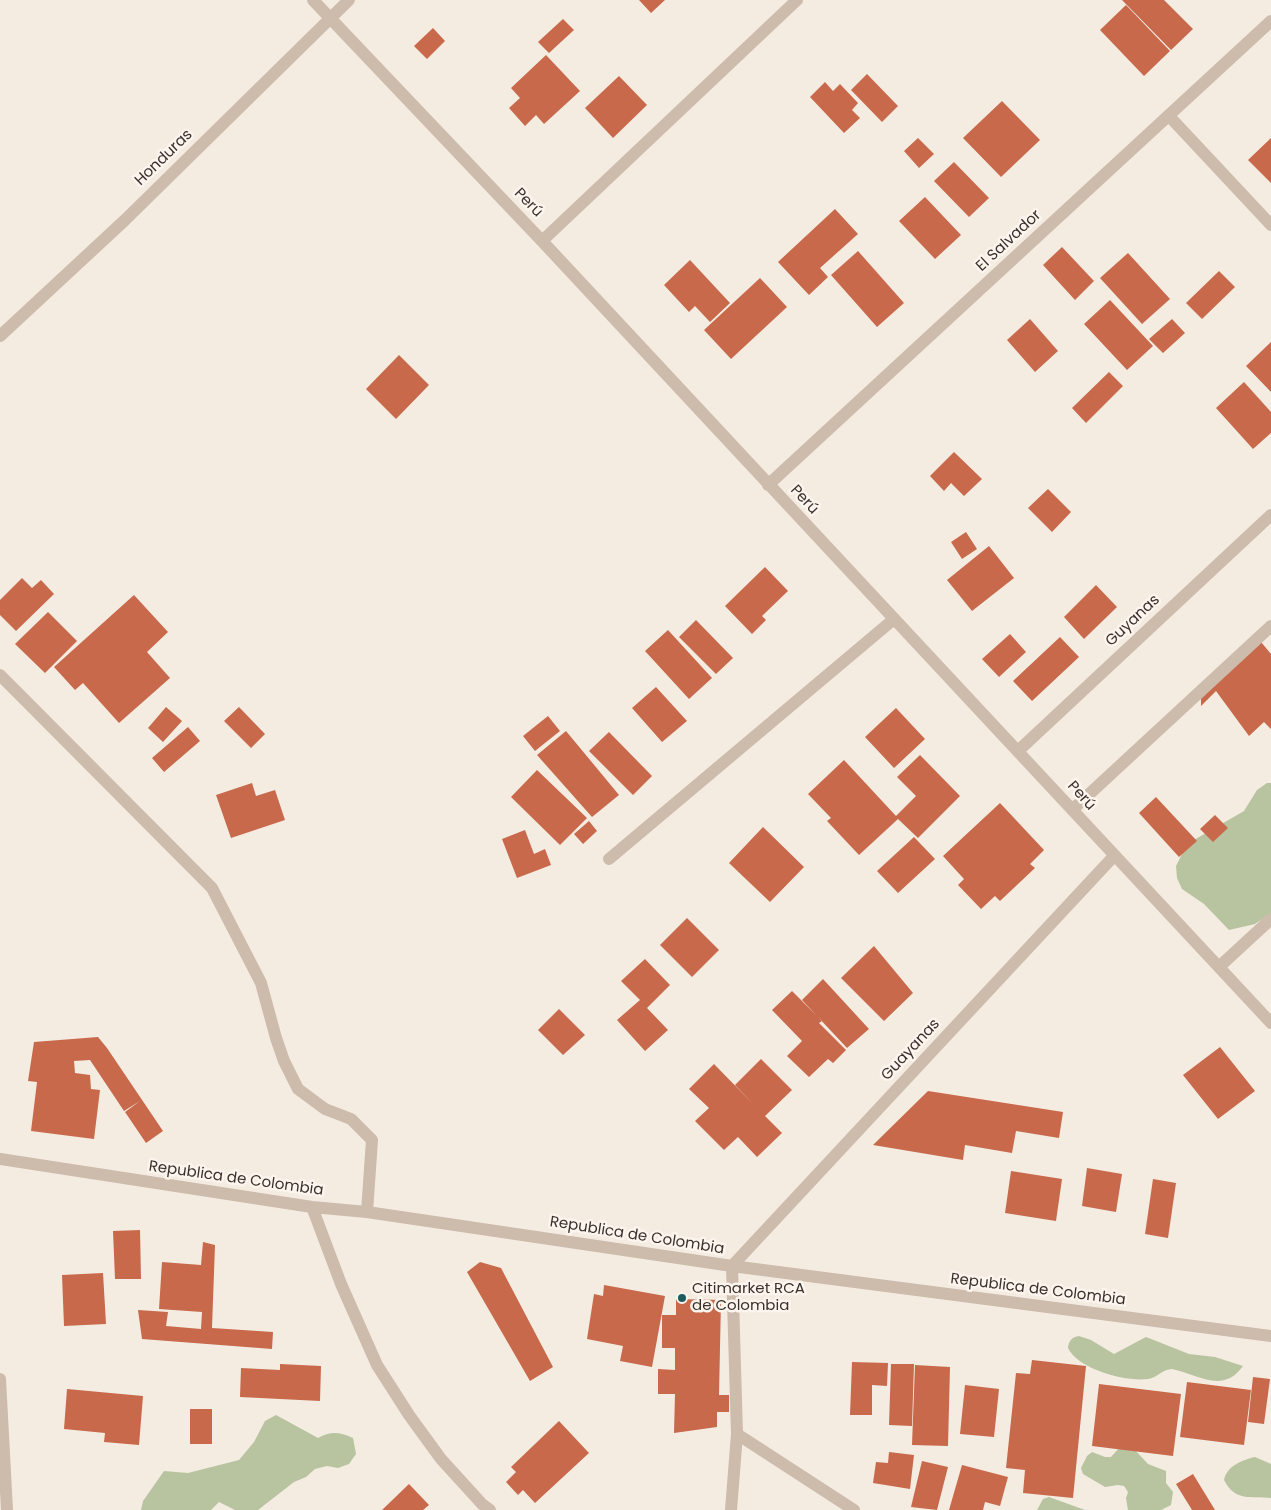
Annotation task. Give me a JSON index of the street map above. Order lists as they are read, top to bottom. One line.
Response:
{"streets":{"street":["Honduras","Perú","El Salvador","Guyanas","Guayanas","Republica de Colombia"]},"crossings":[["Honduras","Perú"],["Perú","El Salvador"],["Perú","Guyanas"],["Perú","Guayanas"],["Guayanas","Republica de Colombia"]],"places":["Citimarket RCA de Colombia"]}
